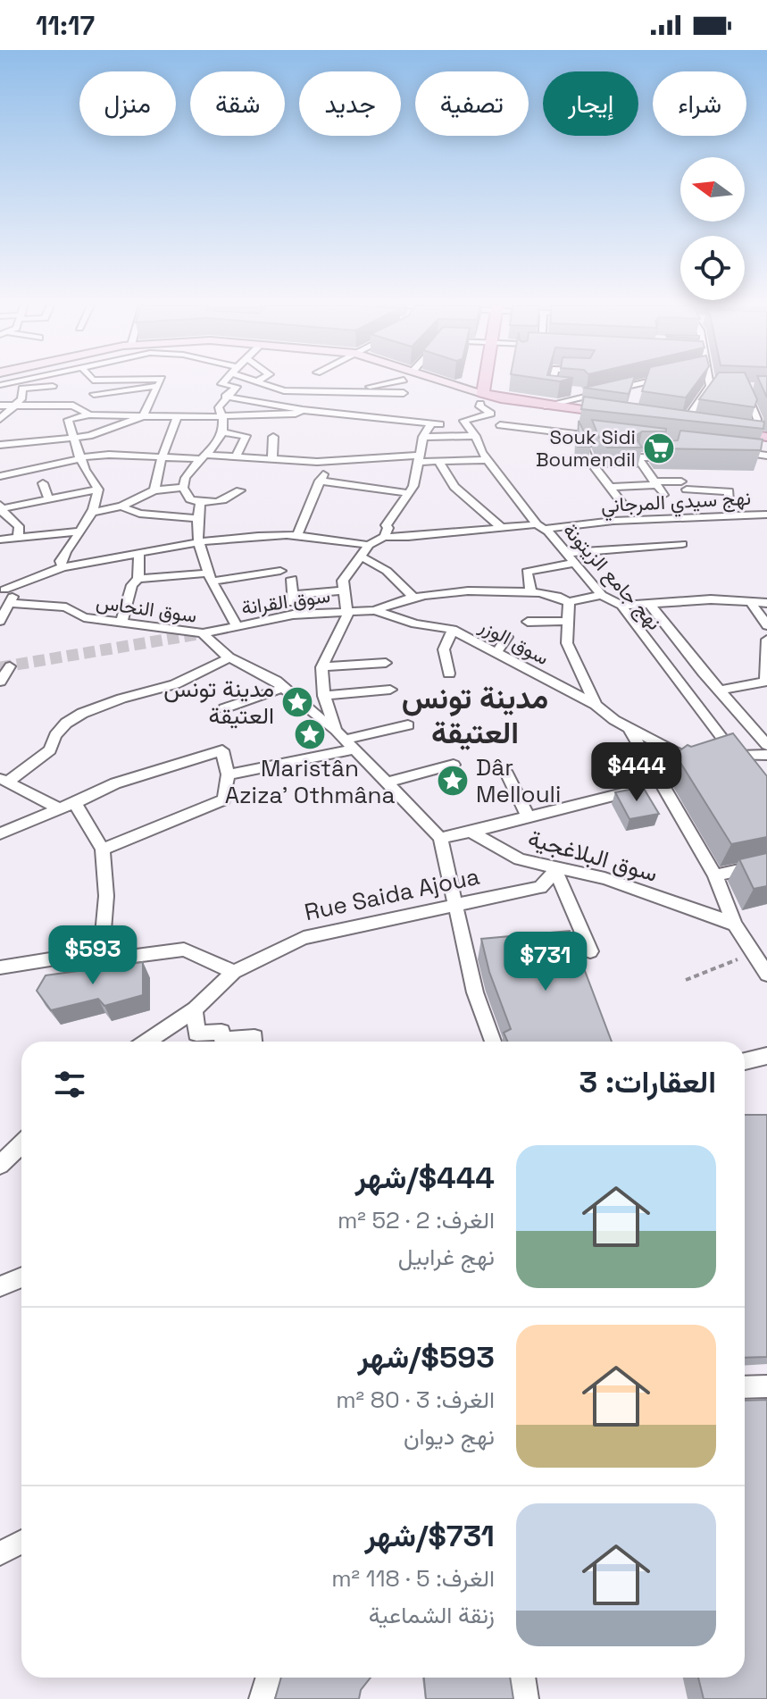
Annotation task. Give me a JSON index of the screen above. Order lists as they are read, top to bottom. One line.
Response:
{"streets":{"street":["نهج سيدي المرجاني","نهج جامع الزيتونة","سوق القرانة","سوق النحاس","سوق الوزر","سوق البلاغجية","Rue Saida Ajoua"]},"crossings":[["نهج سيدي المرجاني","نهج جامع الزيتونة"],["سوق القرانة","سوق النحاس"],["سوق القرانة","سوق الوزر"],["سوق البلاغجية","Rue Saida Ajoua"]],"districts":["مدينة تونس العتيقة"],"places":{"supermarket":["Souk Sidi Boumendil"],"place":["مدينة تونس العتيقة","Maristân Aziza' Othmâna","Dâr Mellouli"]},"north":"left","page":{"status":"11:17","chip":["شراء","إيجار","تصفية","جديد","شقة","منزل"],"price":["$444","$593","$731"],"heading":"العقارات: 3","list":[{"name":"$444/شهر","note":"الغرف: 2 · 52 m² · نهج غرابيل"},{"name":"$593/شهر","note":"الغرف: 3 · 80 m² · نهج ديوان"},{"name":"$731/شهر","note":"الغرف: 5 · 118 m² · زنقة الشماعية"}]}}
